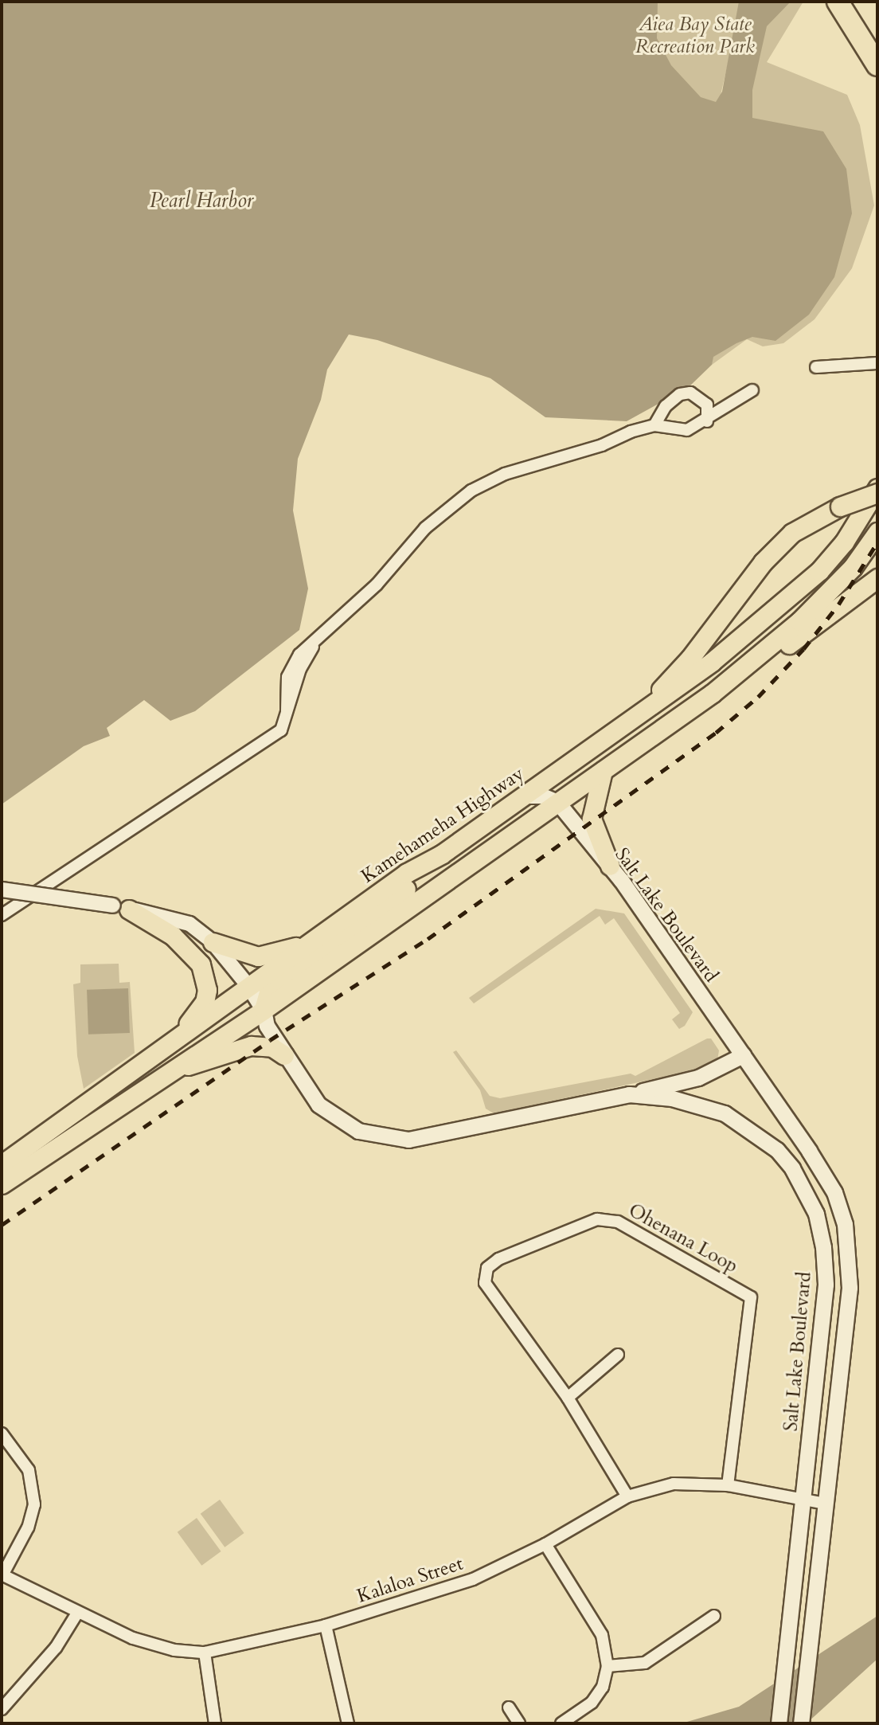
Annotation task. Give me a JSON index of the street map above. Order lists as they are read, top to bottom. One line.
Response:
{"streets":{"main road":["Kamehameha Highway","Salt Lake Boulevard"],"street":["Ohenana Loop","Kalaloa Street"]},"crossings":[["Kamehameha Highway","Salt Lake Boulevard"],["Salt Lake Boulevard","Kalaloa Street"],["Ohenana Loop","Kalaloa Street"]],"water":["Pearl Harbor"],"parks":["Aiea Bay State Recreation Park"]}
